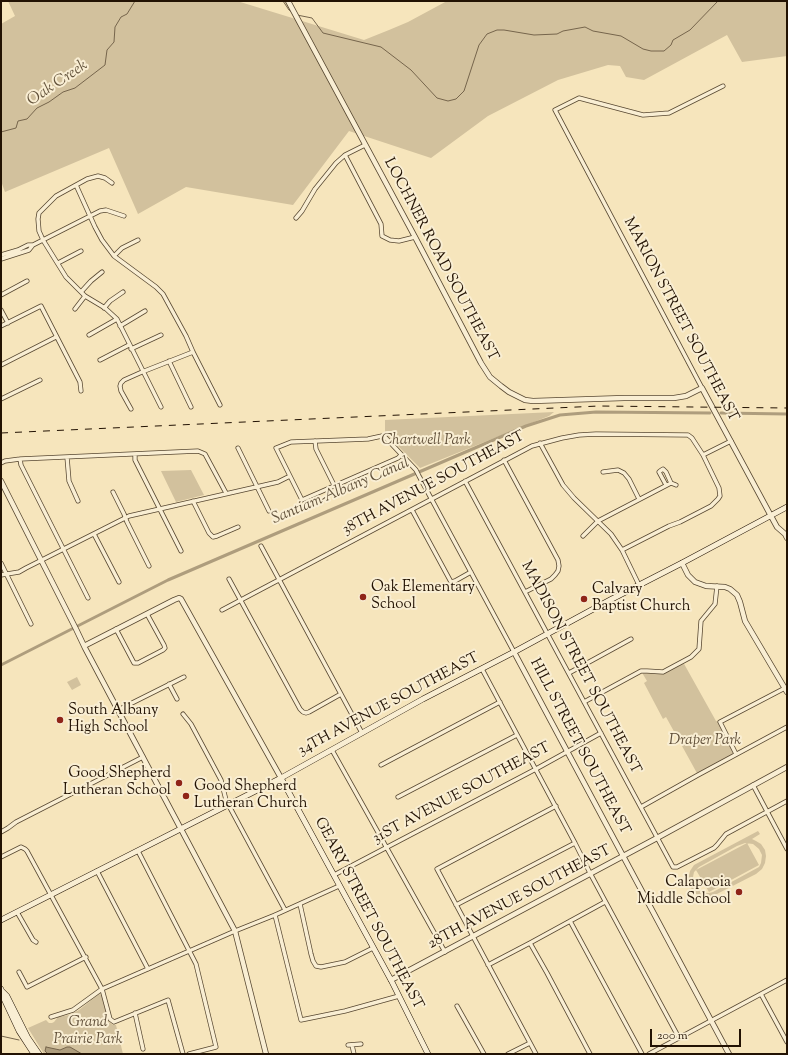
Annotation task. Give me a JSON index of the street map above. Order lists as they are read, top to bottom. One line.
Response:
{"streets":{"main road":["34TH AVENUE SOUTHEAST","GEARY STREET SOUTHEAST"],"street":["LOCHNER ROAD SOUTHEAST","MARION STREET SOUTHEAST","38TH AVENUE SOUTHEAST","MADISON STREET SOUTHEAST","HILL STREET SOUTHEAST","31ST AVENUE SOUTHEAST","28TH AVENUE SOUTHEAST"]},"crossings":[["LOCHNER ROAD SOUTHEAST","MARION STREET SOUTHEAST"],["MARION STREET SOUTHEAST","34TH AVENUE SOUTHEAST"],["38TH AVENUE SOUTHEAST","MADISON STREET SOUTHEAST"],["38TH AVENUE SOUTHEAST","HILL STREET SOUTHEAST"],["MADISON STREET SOUTHEAST","34TH AVENUE SOUTHEAST"],["MADISON STREET SOUTHEAST","31ST AVENUE SOUTHEAST"],["MADISON STREET SOUTHEAST","28TH AVENUE SOUTHEAST"],["34TH AVENUE SOUTHEAST","HILL STREET SOUTHEAST"],["34TH AVENUE SOUTHEAST","GEARY STREET SOUTHEAST"],["HILL STREET SOUTHEAST","31ST AVENUE SOUTHEAST"],["HILL STREET SOUTHEAST","28TH AVENUE SOUTHEAST"],["31ST AVENUE SOUTHEAST","GEARY STREET SOUTHEAST"],["28TH AVENUE SOUTHEAST","GEARY STREET SOUTHEAST"]],"water":["Oak Creek","Santiam-Albany Canal"],"parks":["Chartwell Park","Draper Park","Grand Prairie Park"],"places":["Oak Elementary School","Calvary Baptist Church","South Albany High School","Good Shepherd Lutheran School","Good Shepherd Lutheran Church","Calapooia Middle School"],"scale_bar":"200 m"}
